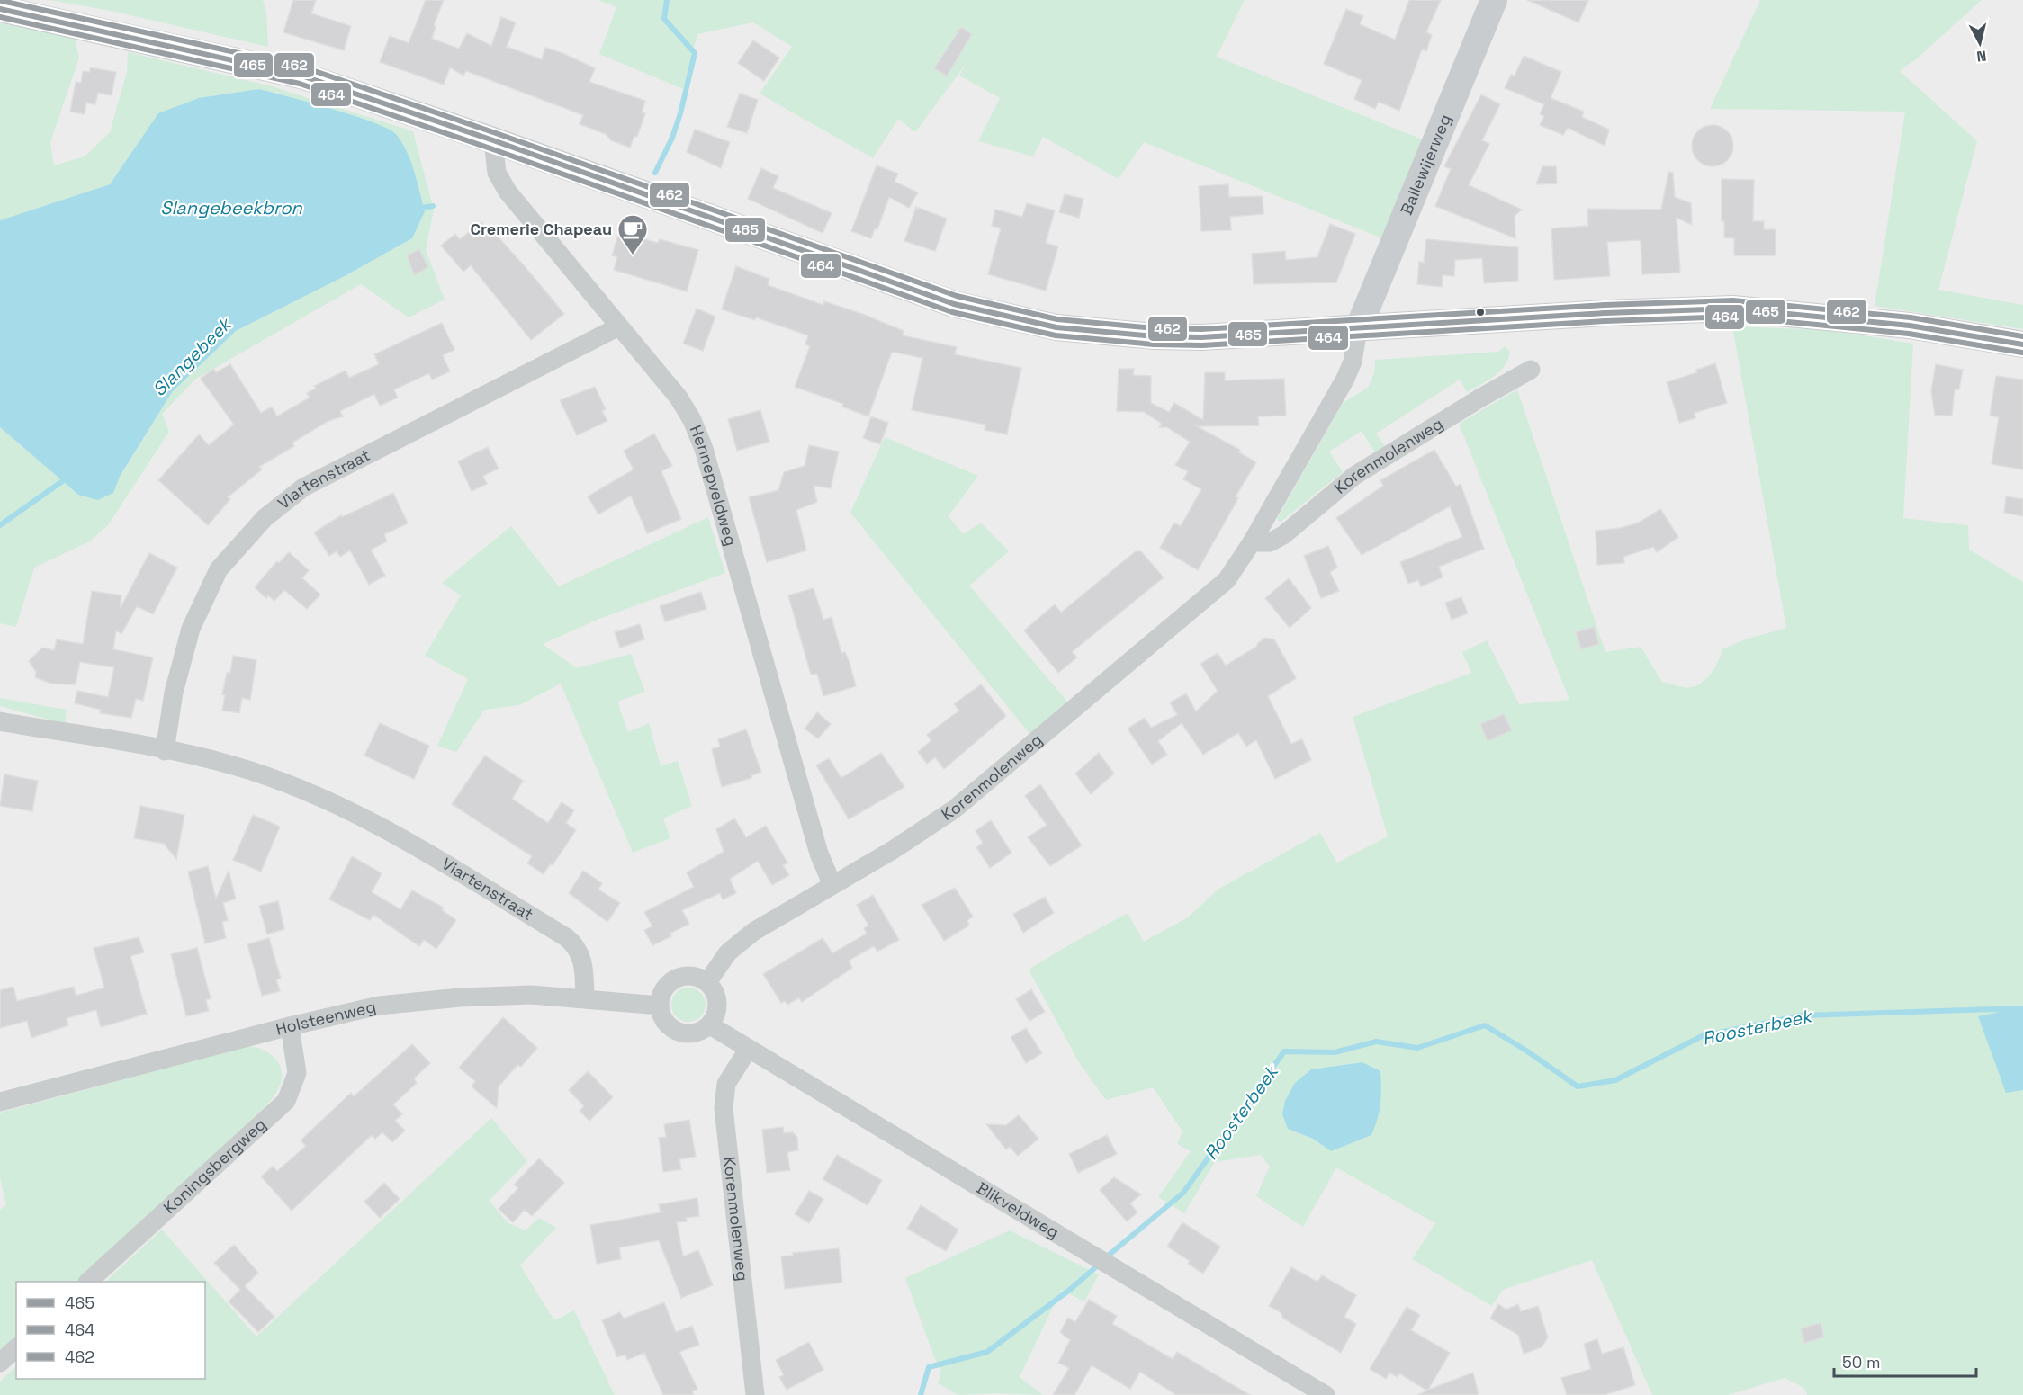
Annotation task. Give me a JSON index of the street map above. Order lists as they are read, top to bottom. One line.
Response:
{"streets":{"street":["Ballewijerweg","Korenmolenweg","Viartenstraat","Hennepveldweg","Holsteenweg","Koningsbergweg","Blikveldweg"]},"crossings":[["Ballewijerweg","Korenmolenweg"],["Korenmolenweg","Hennepveldweg"],["Korenmolenweg","Holsteenweg"],["Korenmolenweg","Blikveldweg"],["Viartenstraat","Hennepveldweg"],["Viartenstraat","Holsteenweg"],["Holsteenweg","Koningsbergweg"],["Holsteenweg","Blikveldweg"]],"water":["Slangebeekbron","Slangebeek","Roosterbeek"],"places":{"cafe":["Cremerie Chapeau"]},"lines":["transit line 462","transit line 465","transit line 464"],"legend":["465","464","462"],"scale_bar":"50 m","north":"bottom"}
